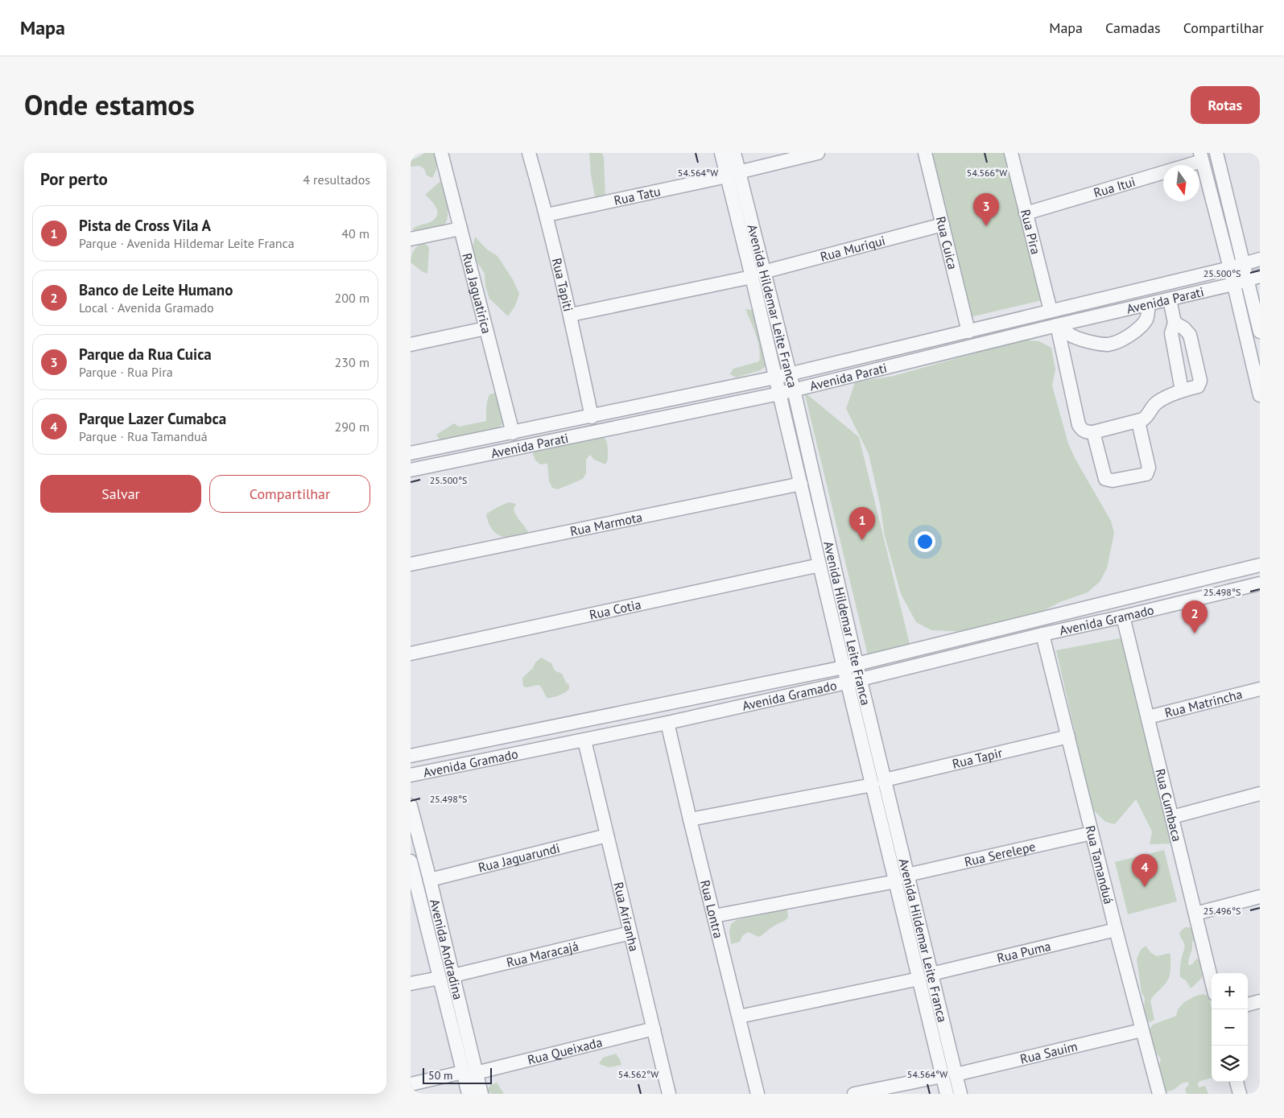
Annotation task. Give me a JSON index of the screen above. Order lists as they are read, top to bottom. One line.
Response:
{"streets":{"street":["Rua Itui","Rua Tatu","Rua Pira","Rua Cuica","Rua Muriqui","Rua Tapiti","Rua Jaguatirica","Avenida Parati","Avenida Hildemar Leite Franca","Rua Marmota","Rua Cotia","Avenida Gramado","Rua Matrincha","Rua Tapir","Rua Cumbaca","Rua Serelepe","Rua Jaguarundi","Rua Tamanduá","Rua Lontra","Rua Ariranha","Avenida Andradina","Rua Puma","Rua Maracajá","Rua Queixada","Rua Sauim"]},"crossings":[["Rua Itui","Rua Pira"],["Rua Tatu","Rua Tapiti"],["Rua Tatu","Avenida Hildemar Leite Franca"],["Rua Pira","Avenida Parati"],["Rua Cuica","Rua Muriqui"],["Rua Cuica","Avenida Parati"],["Rua Muriqui","Rua Tapiti"],["Rua Muriqui","Avenida Hildemar Leite Franca"],["Rua Tapiti","Avenida Parati"],["Rua Jaguatirica","Avenida Parati"],["Avenida Parati","Avenida Hildemar Leite Franca"],["Avenida Hildemar Leite Franca","Rua Marmota"],["Avenida Hildemar Leite Franca","Rua Cotia"],["Avenida Hildemar Leite Franca","Avenida Gramado"],["Avenida Hildemar Leite Franca","Rua Tapir"],["Avenida Hildemar Leite Franca","Rua Serelepe"],["Avenida Hildemar Leite Franca","Rua Puma"],["Avenida Hildemar Leite Franca","Rua Sauim"],["Avenida Gramado","Rua Cumbaca"],["Avenida Gramado","Rua Tamanduá"],["Avenida Gramado","Rua Lontra"],["Avenida Gramado","Rua Ariranha"],["Rua Matrincha","Rua Cumbaca"],["Rua Tapir","Rua Tamanduá"],["Rua Tapir","Rua Lontra"],["Rua Serelepe","Rua Tamanduá"],["Rua Serelepe","Rua Lontra"],["Rua Jaguarundi","Rua Ariranha"],["Rua Jaguarundi","Avenida Andradina"],["Rua Tamanduá","Rua Puma"],["Rua Tamanduá","Rua Sauim"],["Rua Ariranha","Rua Maracajá"],["Rua Ariranha","Rua Queixada"],["Avenida Andradina","Rua Maracajá"],["Avenida Andradina","Rua Queixada"]],"scale_bar":"50 m","north":"bottom","page":{"header":"Mapa","nav":["Mapa","Camadas","Compartilhar"],"title":"Onde estamos","buttons":["Rotas",["Salvar","Compartilhar"]],"heading":["Por perto","4 resultados"],"pins":["3","1","2","4"],"list":[{"mark":"1","name":"Pista de Cross Vila A","note":"Parque · Avenida Hildemar Leite Franca","value":"40 m"},{"mark":"2","name":"Banco de Leite Humano","note":"Local · Avenida Gramado","value":"200 m"},{"mark":"3","name":"Parque da Rua Cuica","note":"Parque · Rua Pira","value":"230 m"},{"mark":"4","name":"Parque Lazer Cumabca","note":"Parque · Rua Tamanduá","value":"290 m"}],"map_buttons":["+","−"],"scale":"50 m"},"coordinates":["54.564°W","54.566°W","25.500°S","25.498°S","25.496°S","54.562°W"]}
